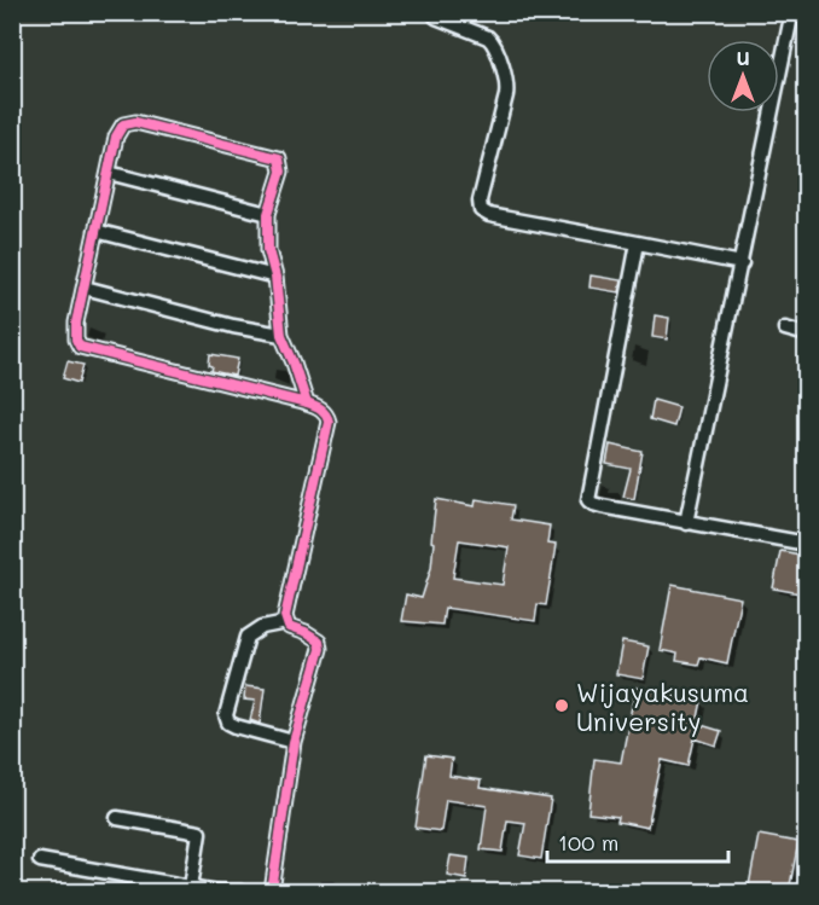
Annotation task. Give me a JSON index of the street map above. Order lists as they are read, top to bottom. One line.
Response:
{"places":["Wijayakusuma University"],"scale_bar":"100 m","north":"top"}
